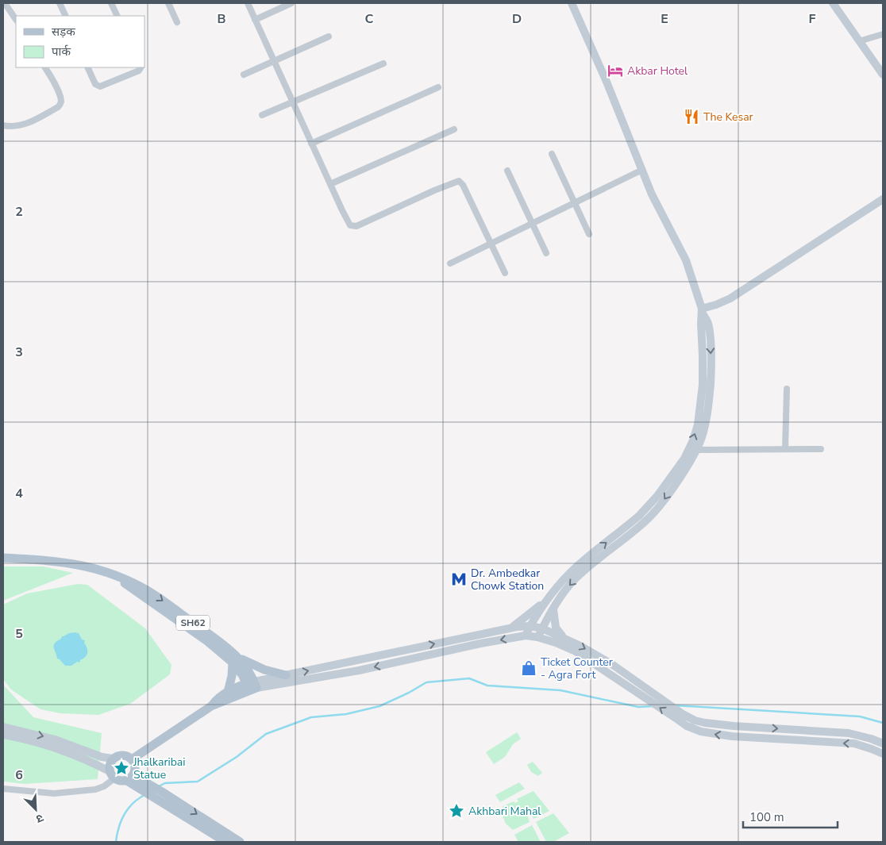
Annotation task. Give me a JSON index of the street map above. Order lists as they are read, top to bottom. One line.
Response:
{"streets":{"main road":["SH62"]},"places":{"hotel":["Akbar Hotel"],"restaurant":["The Kesar"],"metro station":["Dr. Ambedkar Chowk Station"],"shop":["Ticket Counter - Agra Fort"],"place":["Jhalkaribai Statue","Akhbari Mahal"]},"legend":["सड़क","पार्क"],"scale_bar":"100 m","north":"bottom right","grid":{"columns":["B","C","D","E","F"],"rows":["2","3","4","5","6"]}}
